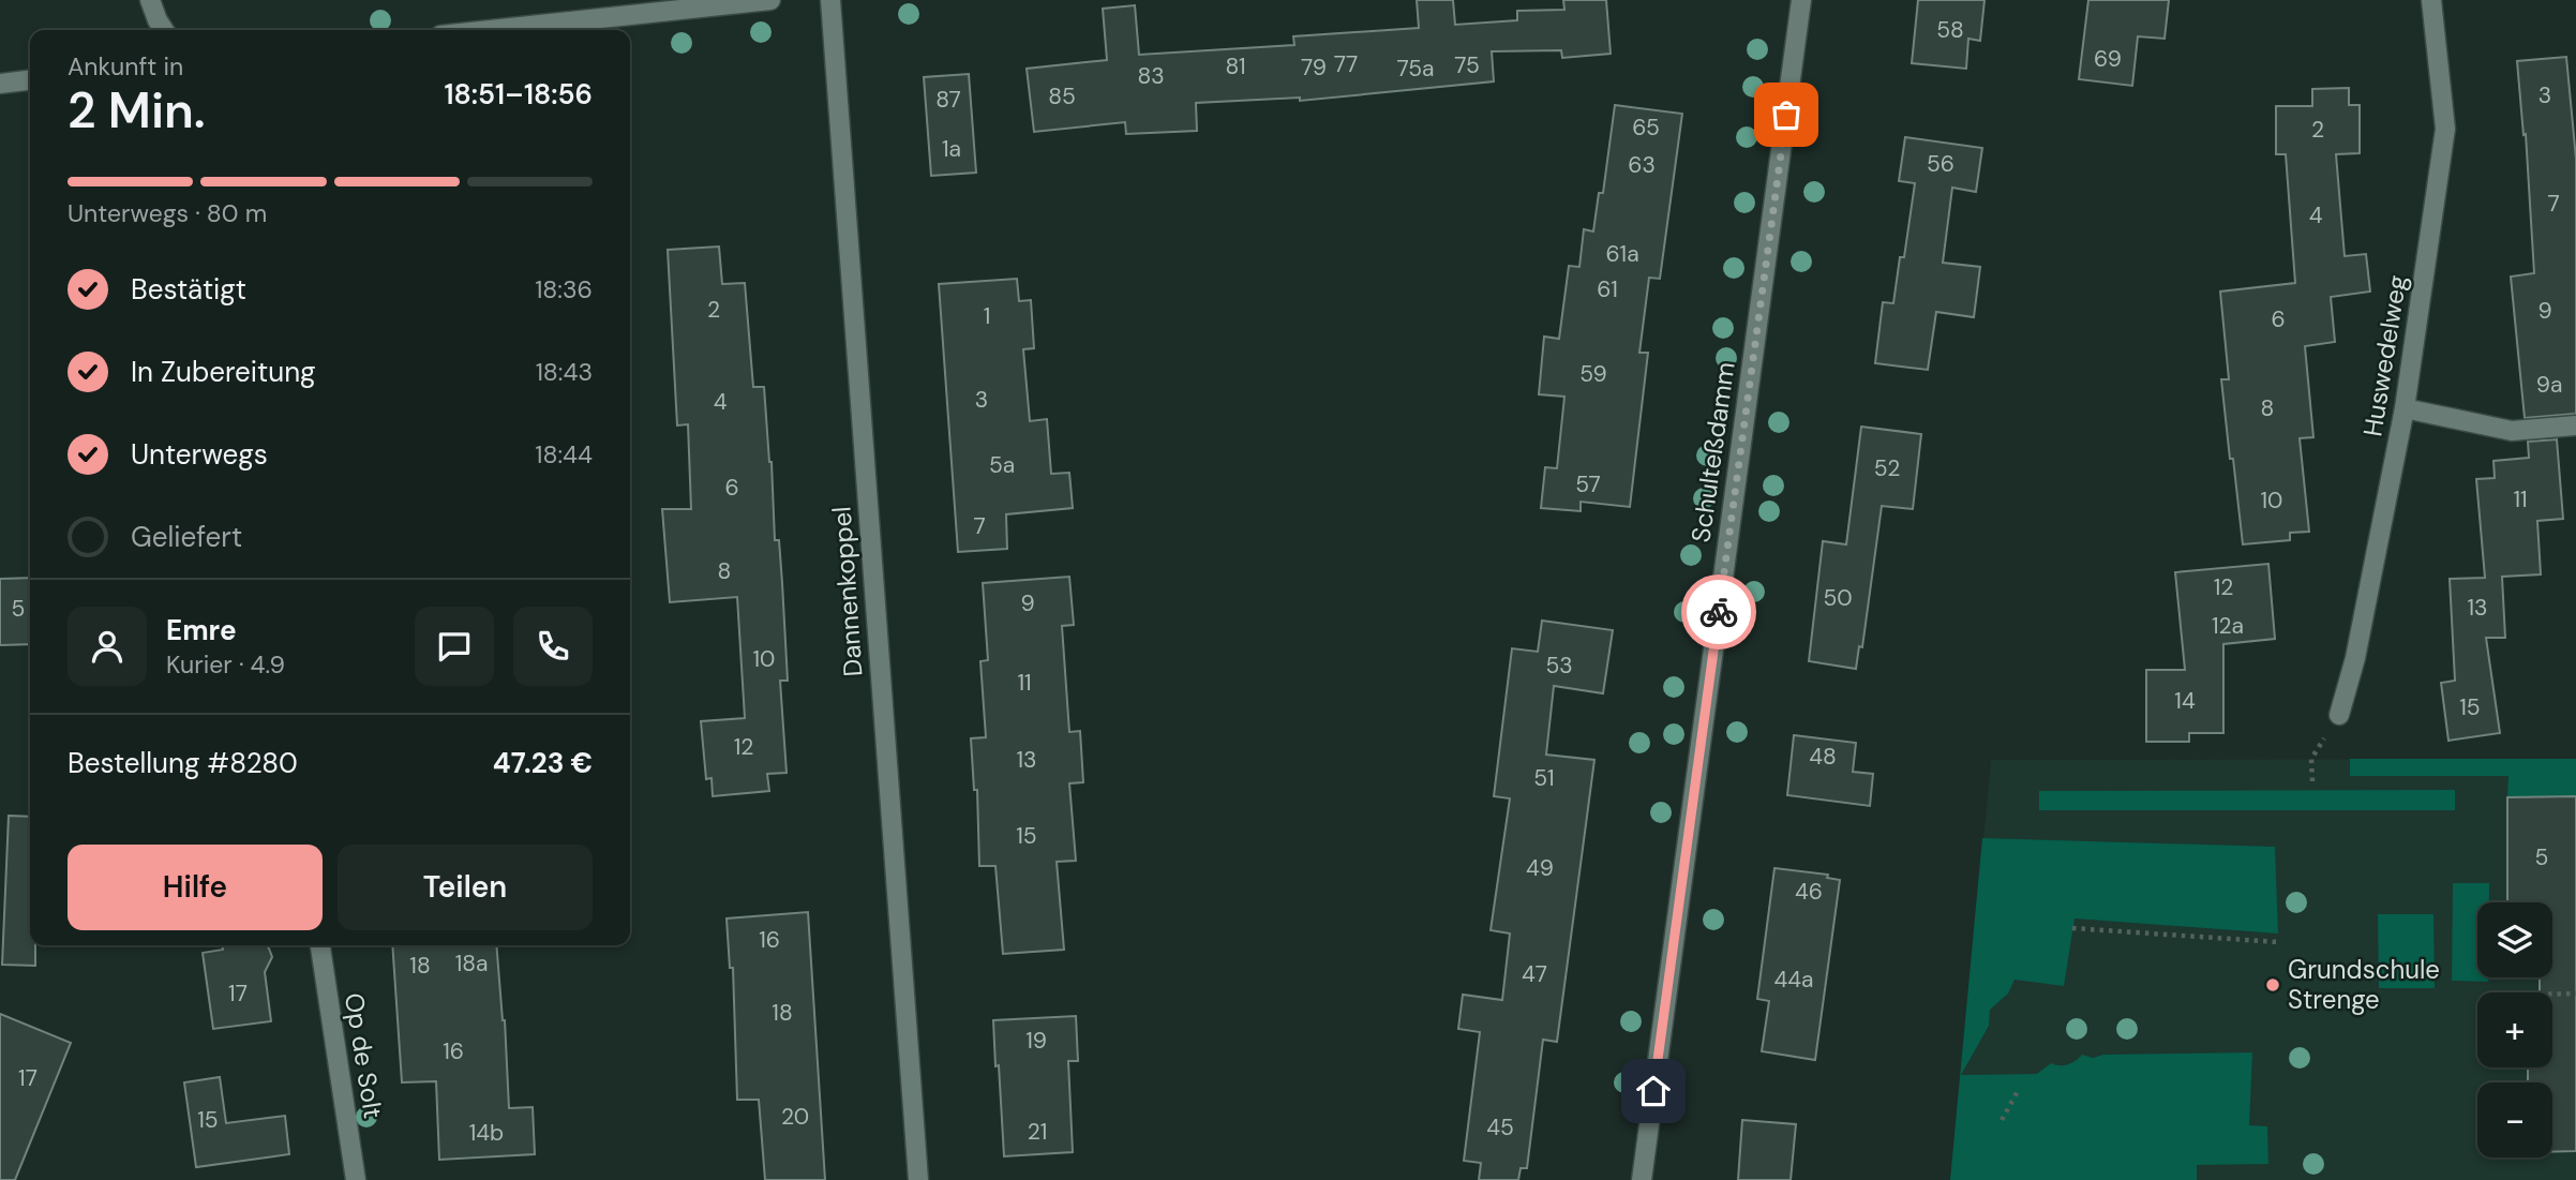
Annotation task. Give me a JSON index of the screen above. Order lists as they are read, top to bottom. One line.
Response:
{"streets":{"street":["Huswedelweg","Schulteßdamm","Dannenkoppel","Op de Solt"]},"places":["Grundschule Strenge"],"house_numbers":["58","69","77","75","81","79","75a","83","3","85","87","65","2","1a","56","63","7","4","61a","61","2","9","1","6","59","9a","3","4","8","5a","52","57","6","11","10","7","8","12","50","9","13","5","12a","10","53","11","14","15","12","48","13","51","15","5","49","46","16","18a","18","47","44a","17","18","19","16","17","20","15","45","21","14b"],"page":{"heading":["2 Min.","Ankunft in","18:51–18:56"],"panel":["Emre","Kurier · 4.9","Bestellung #8280","47.23 €"],"bar":"Unterwegs · 80 m","list":[["Bestätigt","18:36"],["In Zubereitung","18:43"],["Unterwegs","18:44"],"Geliefert"],"buttons":["Hilfe","Teilen"],"map_buttons":["+","−"]}}
